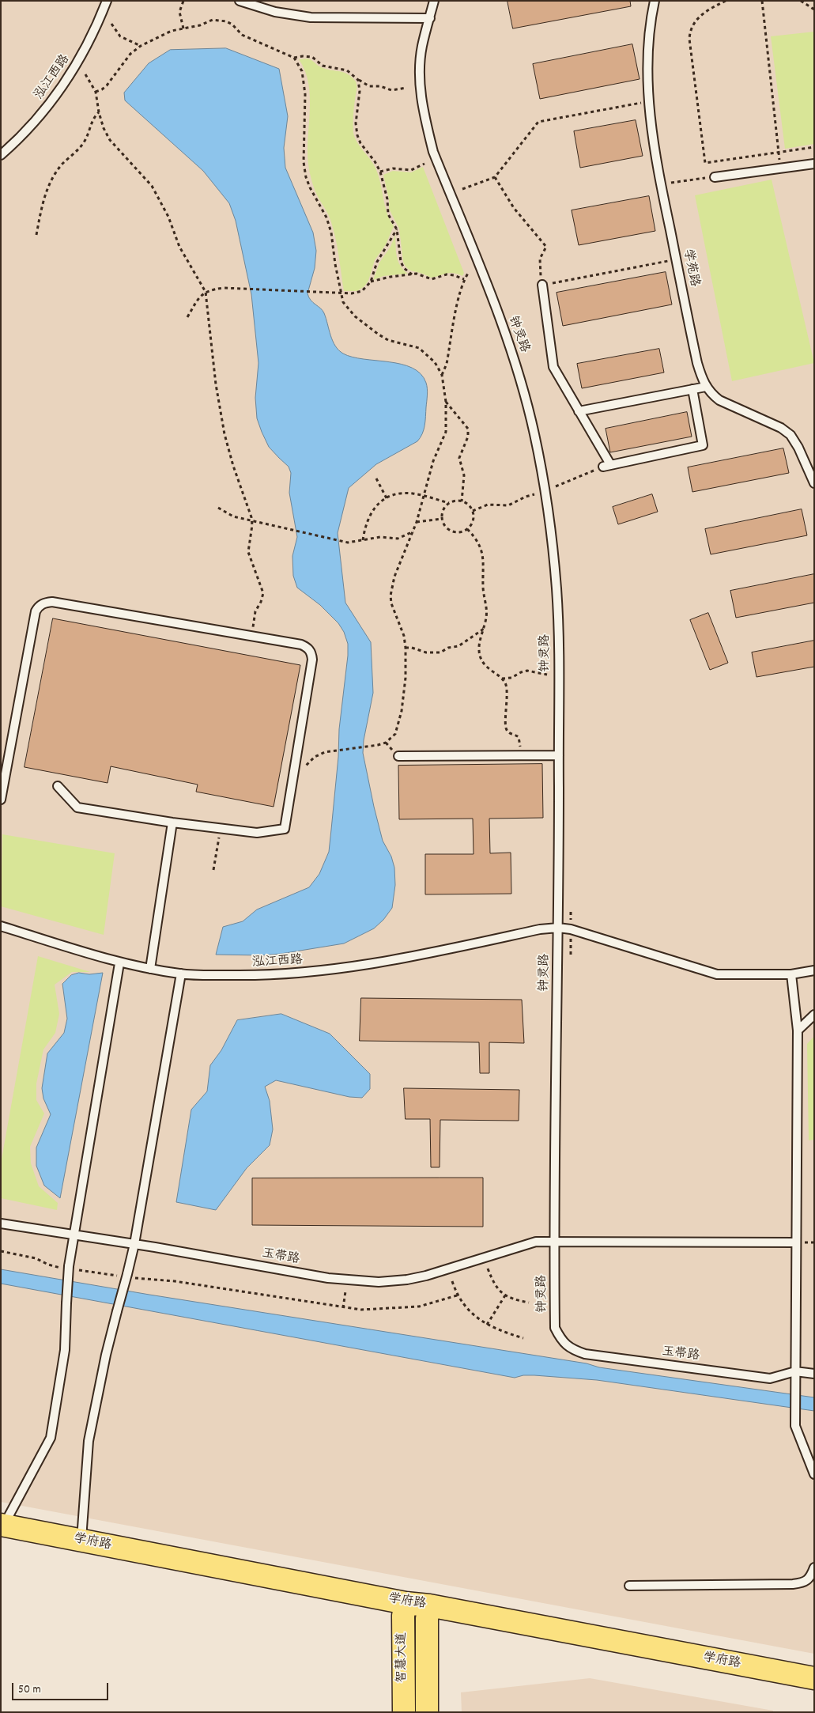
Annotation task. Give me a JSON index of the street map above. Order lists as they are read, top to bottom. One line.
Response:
{"streets":{"main road":["学府路","智慧大道"],"lane":["泓江西路","学苑路","钟灵路","玉带路"]},"crossings":[["泓江西路","钟灵路"],["钟灵路","玉带路"],["学府路","智慧大道"]],"scale_bar":"50 m"}
